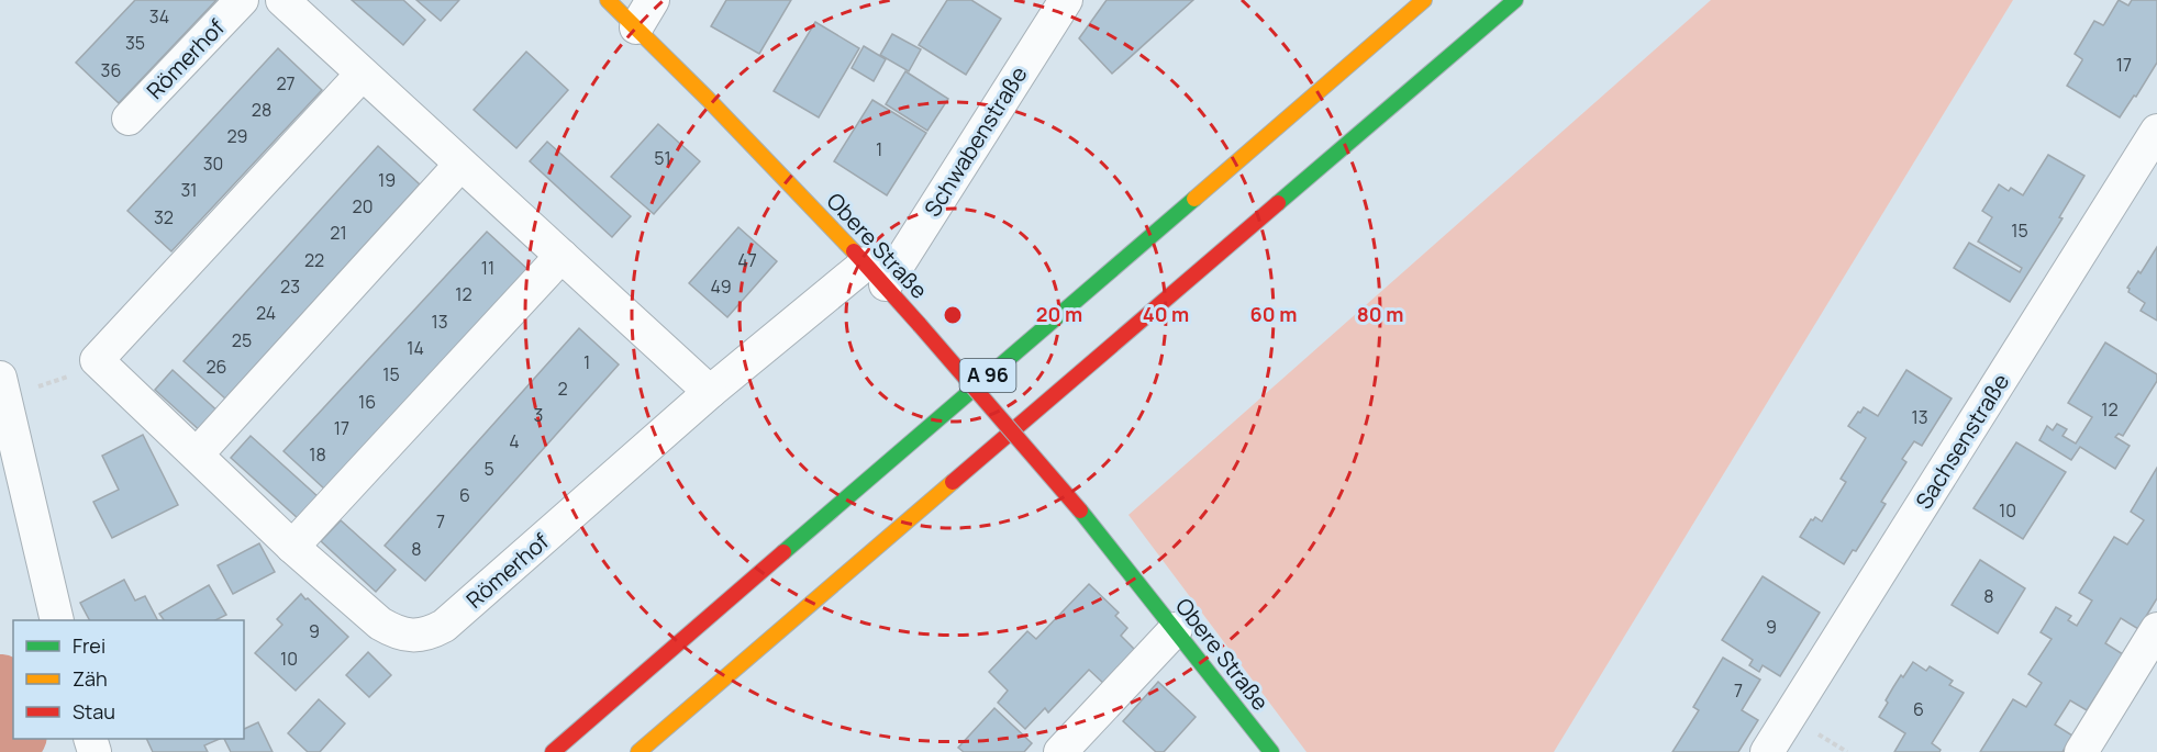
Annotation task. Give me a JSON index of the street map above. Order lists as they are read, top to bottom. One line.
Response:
{"streets":{"main road":["Obere Straße","A 96"],"street":["Römerhof","Schwabenstraße","Sachsenstraße"]},"crossings":[["Römerhof","Schwabenstraße"],["Römerhof","Obere Straße"],["Schwabenstraße","Obere Straße"]],"house_numbers":["34","35","17","36","27","28","29","1","51","30","19","31","20","32","15","21","22","47","11","23","49","12","24","13","25","14","1","26","15","2","16","12","3","13","17","4","18","5","6","10","7","8","8","9","9","10","7","6"],"legend":["Frei","Zäh","Stau"],"rings":["20 m","40 m","60 m","80 m"]}
